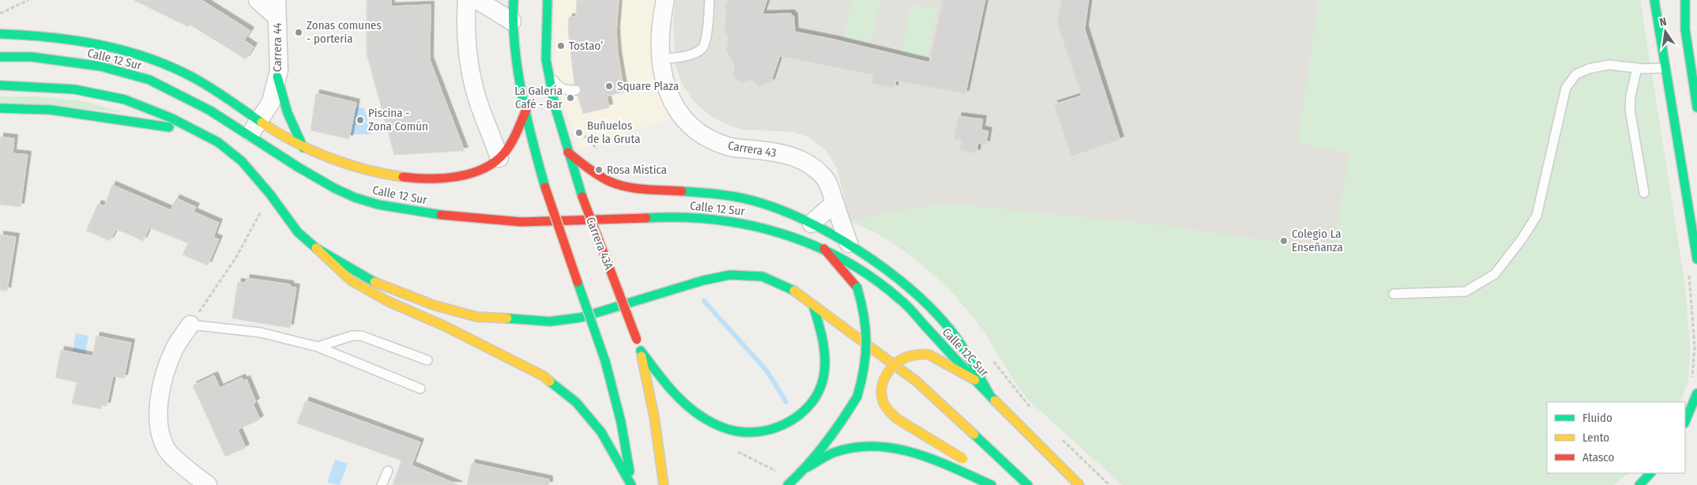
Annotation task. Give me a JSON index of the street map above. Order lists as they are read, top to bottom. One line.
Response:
{"streets":{"street":["Carrera 44","Calle 12 Sur","Carrera 43","Carrera 43A","Calle 12C Sur"]},"crossings":[["Carrera 44","Calle 12 Sur"],["Calle 12 Sur","Calle 12C Sur"]],"places":["Zonas comunes - porteria","Tostao’","Square Plaza","La Galería Café - Bar","Piscina - Zona Común","Buñuelos de la Gruta","Rosa Mística","Colegio La Enseñanza"],"legend":["Fluido","Lento","Atasco"],"north":"top"}
